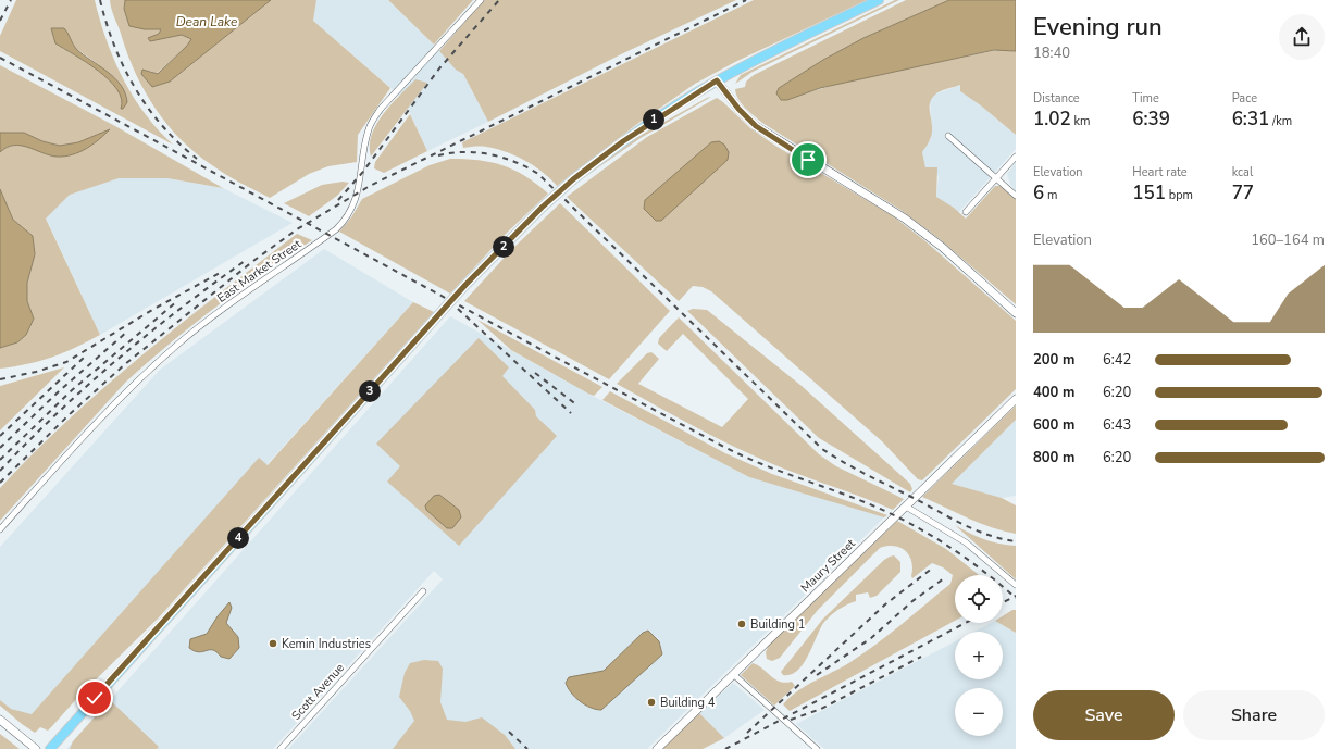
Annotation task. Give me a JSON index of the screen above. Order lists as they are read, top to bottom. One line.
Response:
{"streets":{"main road":["Maury Street"],"street":["East Market Street","Scott Avenue"]},"water":["Dean Lake"],"places":["Building 1","Kemin Industries","Building 4"],"page":{"heading":["Evening run","18:40"],"stats":[["Distance","1.02 km"],["Time","6:39"],["Pace","6:31 /km"],["Elevation","6 m"],["Heart rate","151 bpm"],["kcal","77"]],"pins":["1","2","3","4"],"chart":["Elevation","160–164 m"],"list":[{"name":"200 m","note":"6:42"},{"name":"400 m","note":"6:20"},{"name":"600 m","note":"6:43"},{"name":"800 m","note":"6:20"}],"map_buttons":["+","−"],"buttons":["Save","Share"]}}
